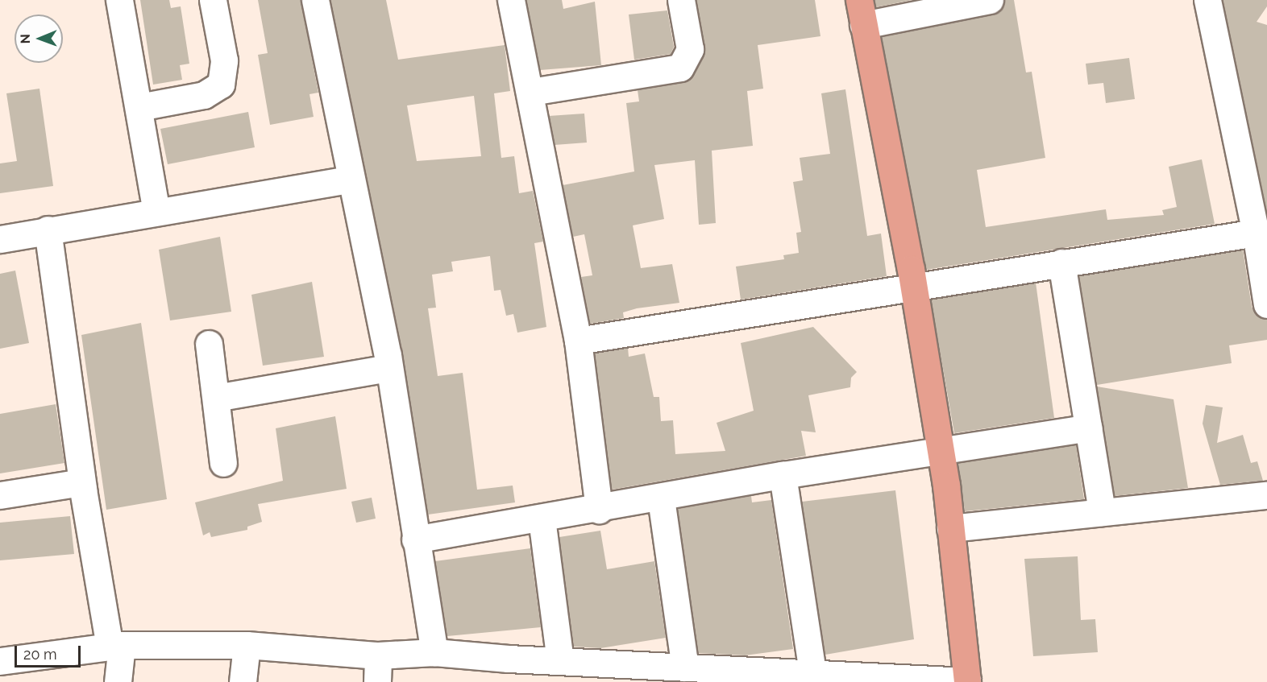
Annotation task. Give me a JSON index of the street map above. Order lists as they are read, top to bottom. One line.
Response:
{"scale_bar":"20 m","north":"left"}
